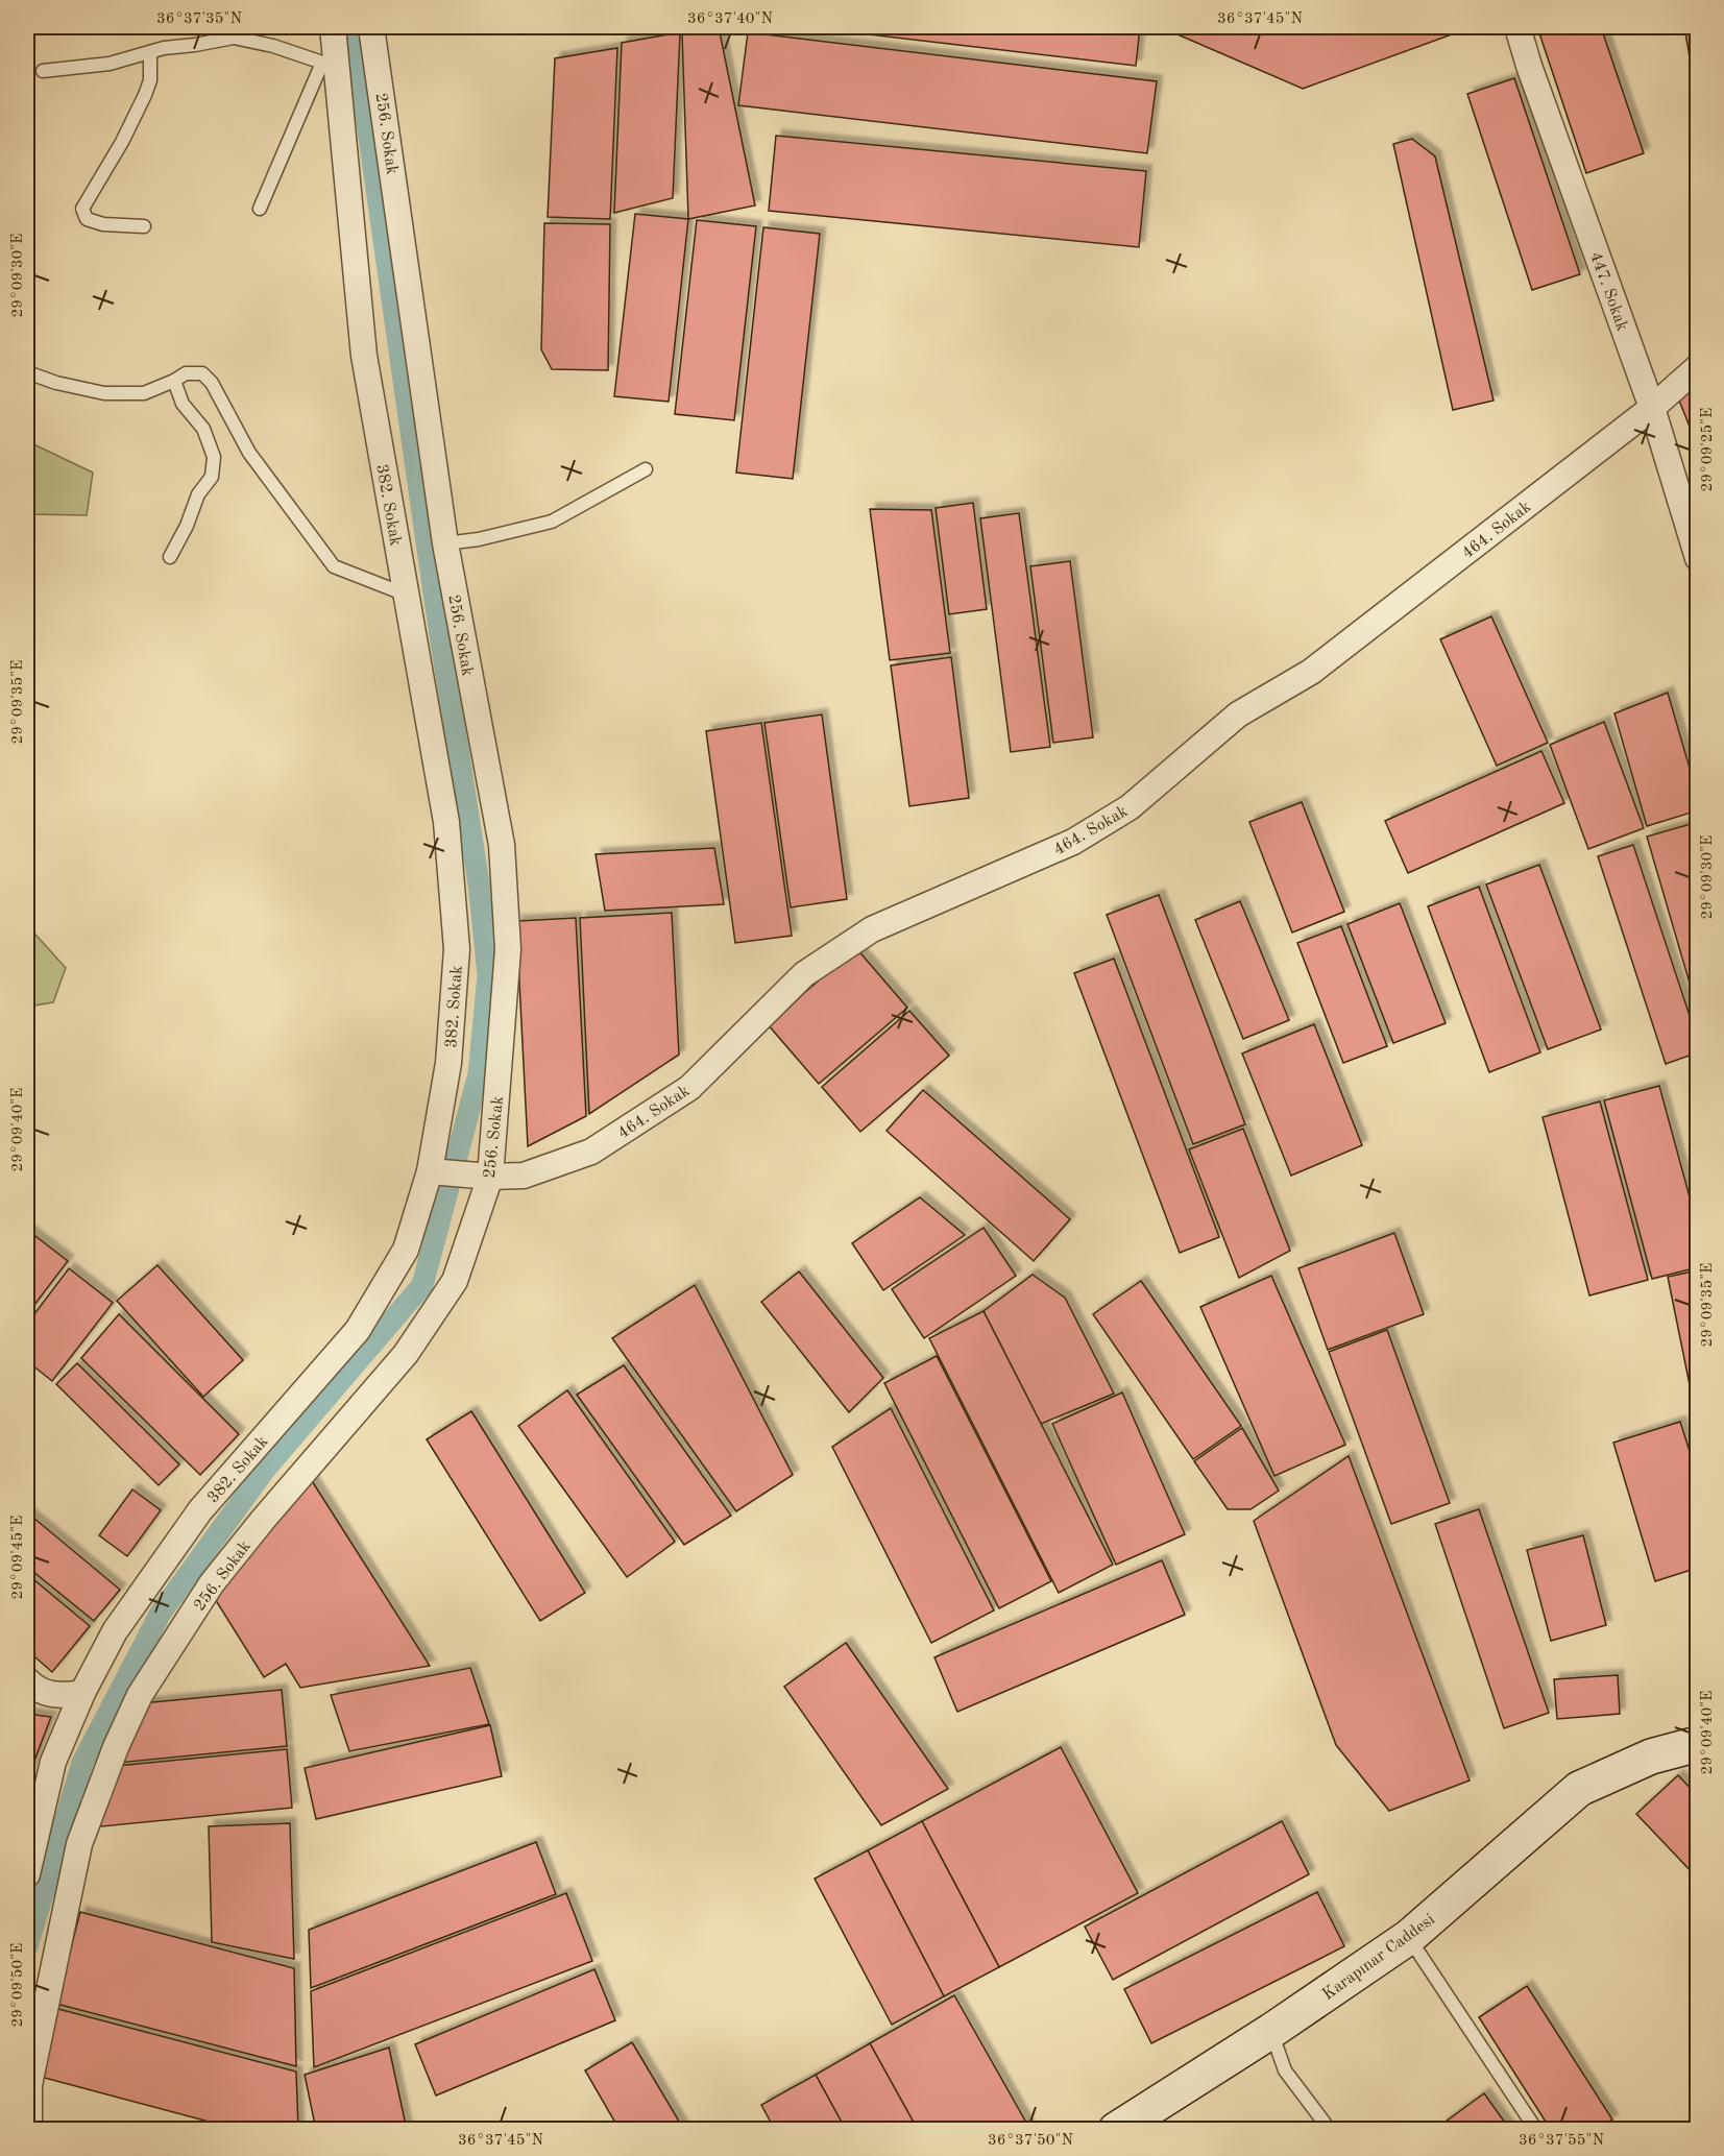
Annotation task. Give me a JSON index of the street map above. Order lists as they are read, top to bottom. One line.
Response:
{"streets":{"street":["256. Sokak","447. Sokak","382. Sokak","464. Sokak","Karapınar Caddesi"]},"crossings":[["256. Sokak","464. Sokak"],["447. Sokak","464. Sokak"],["382. Sokak","464. Sokak"]],"coordinates":["36°37'35\"N","36°37'40\"N","36°37'45\"N","29°09'30\"E","29°09'25\"E","29°09'35\"E","29°09'40\"E","29°09'45\"E","29°09'50\"E","36°37'50\"N","36°37'55\"N"]}
